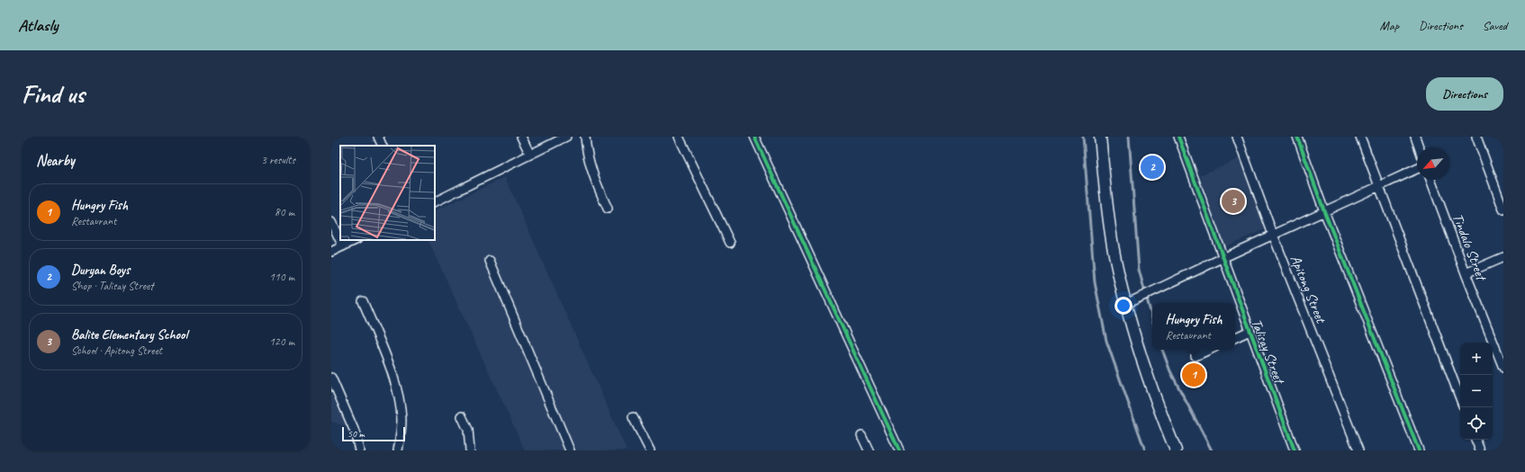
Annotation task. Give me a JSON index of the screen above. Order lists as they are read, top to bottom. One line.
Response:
{"streets":{"street":["Tindalo Street","Apitong Street","Talisay Street"]},"scale_bar":"50 m","north":"bottom left","page":{"header":"Atlasly","nav":["Map","Directions","Saved"],"buttons":"Directions","title":"Find us","heading":["Nearby","3 results"],"pins":["2","3","1"],"list":[{"mark":"1","name":"Hungry Fish","note":"Restaurant","value":"80 m"},{"mark":"2","name":"Duryan Boys","note":"Shop · Talisay Street","value":"110 m"},{"mark":"3","name":"Balite Elementary School","note":"School · Apitong Street","value":"120 m"}],"popup":["Hungry Fish","Restaurant"],"map_buttons":["+","−"],"scale":"50 m"}}
